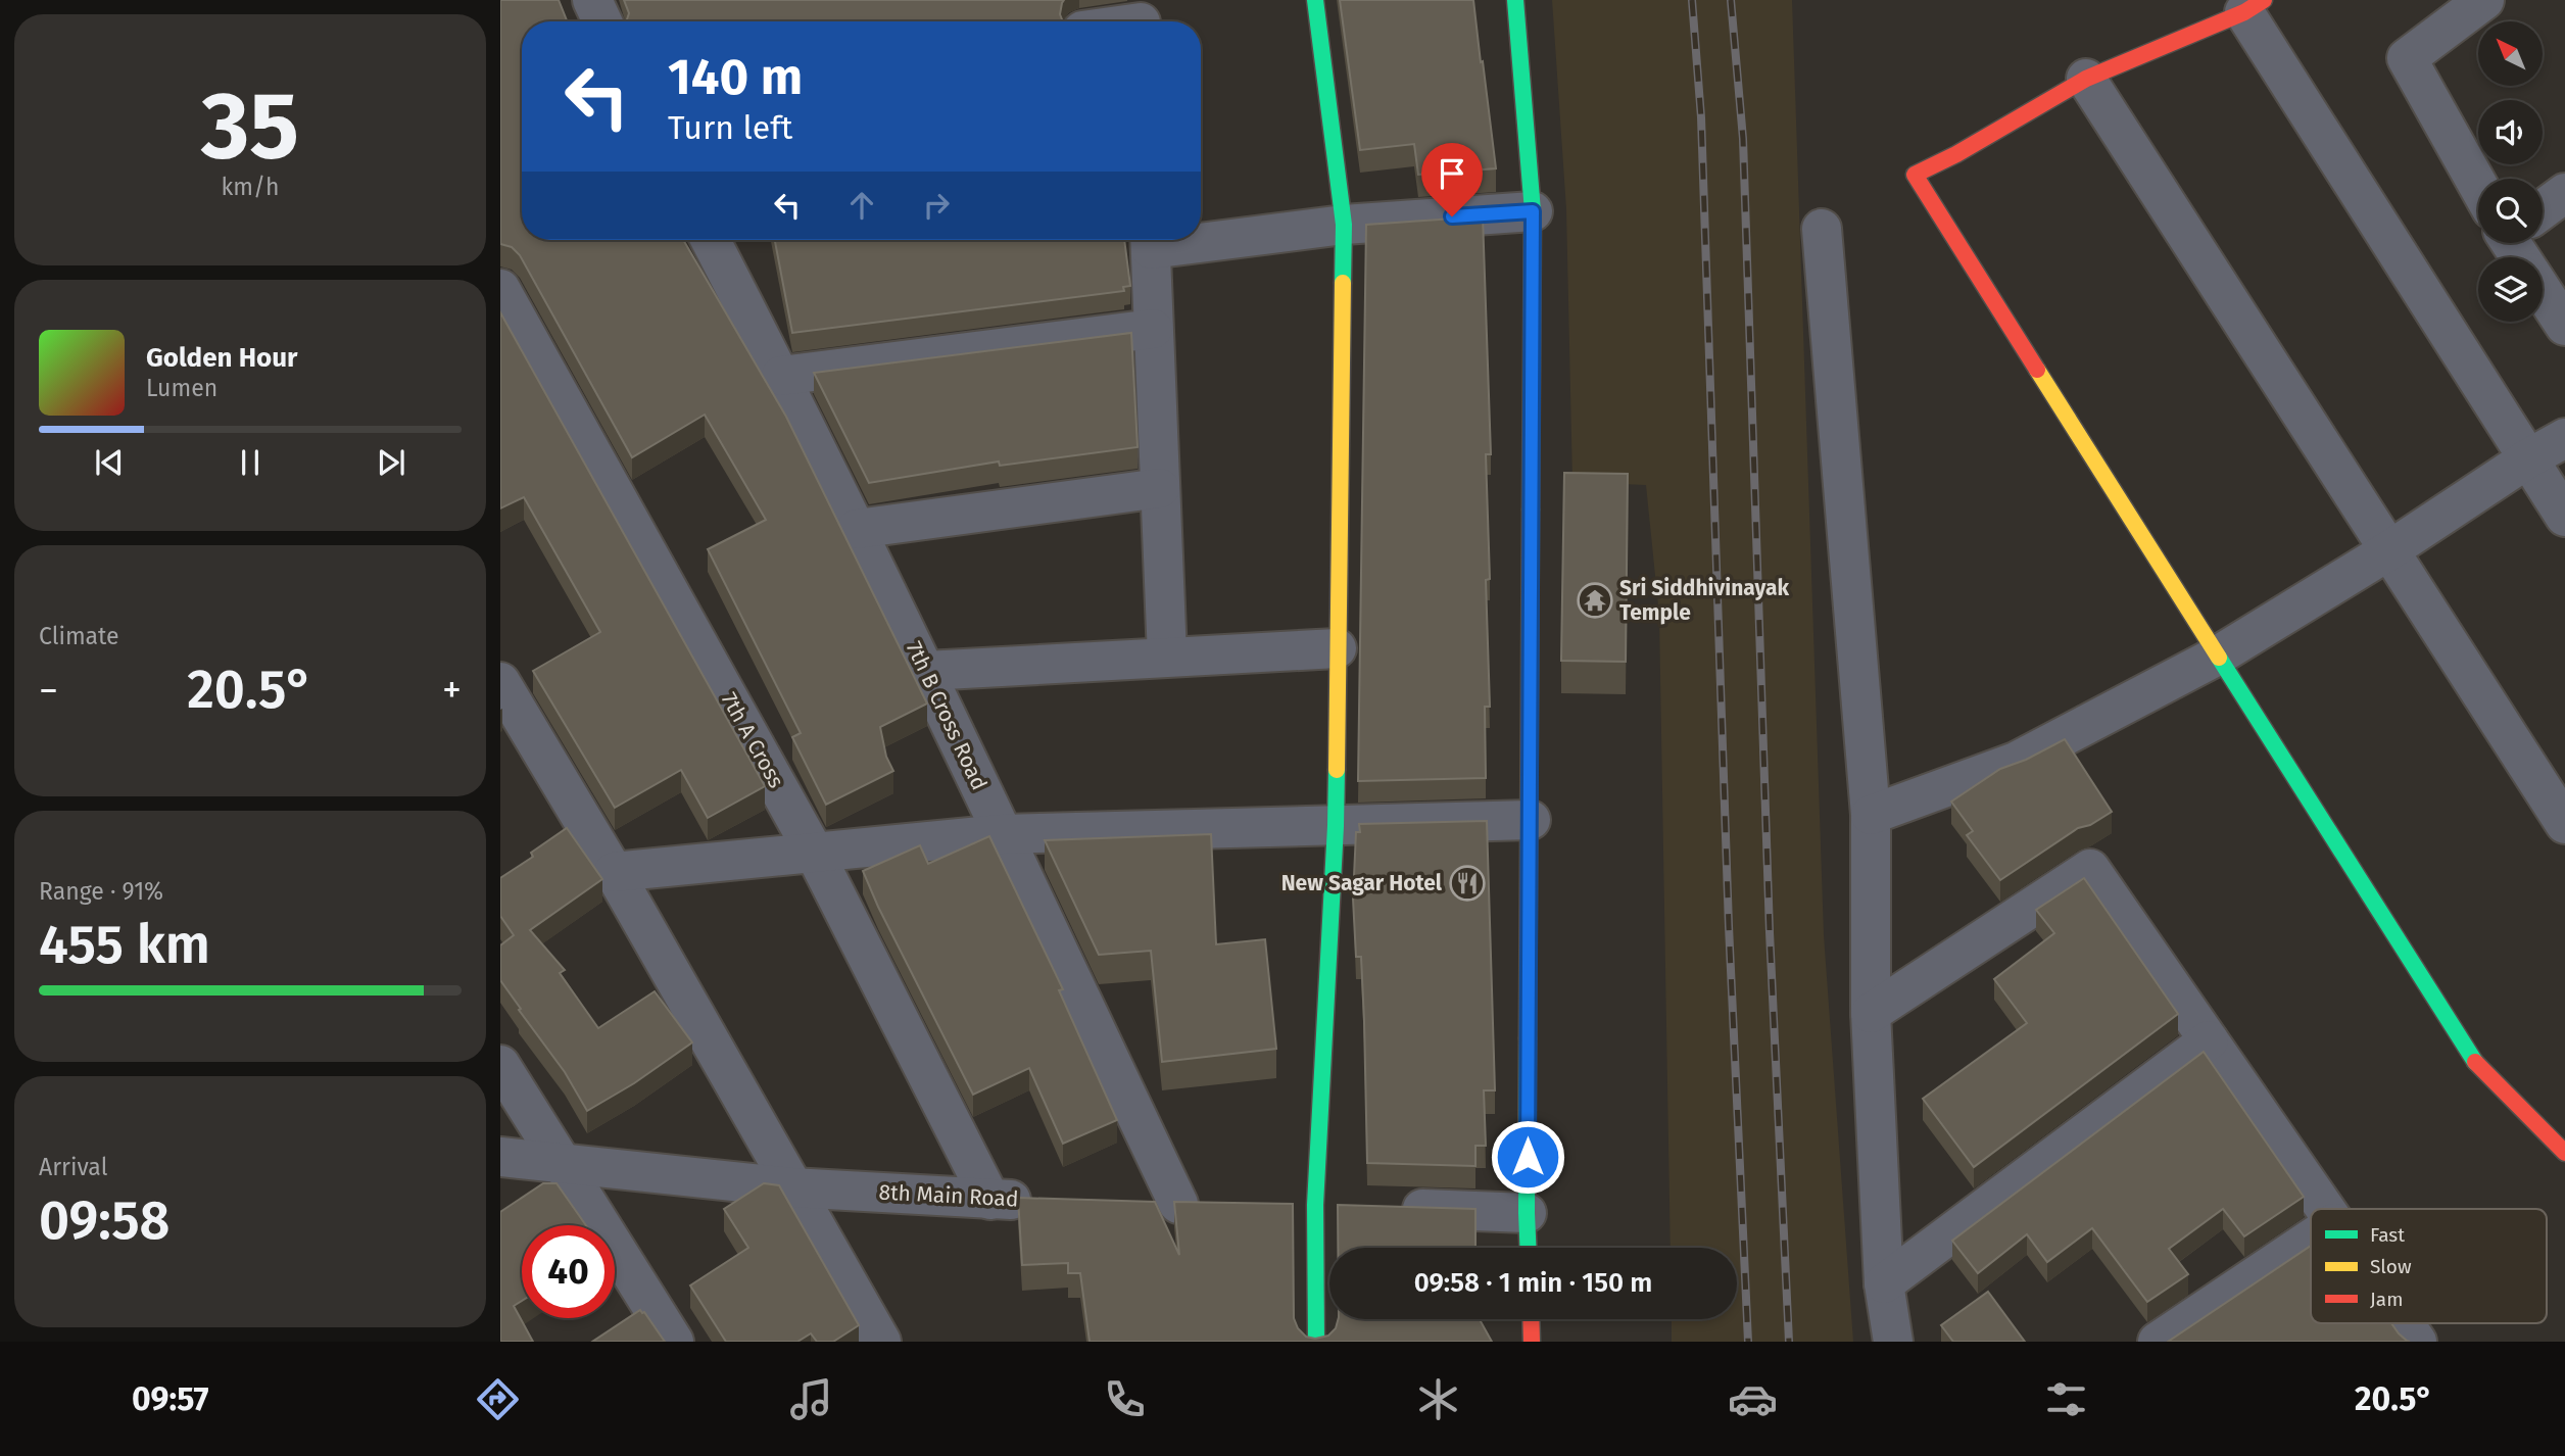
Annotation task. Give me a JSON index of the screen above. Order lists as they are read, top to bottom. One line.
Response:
{"streets":{"street":["7th B Cross Road","7th A Cross","8th Main Road"]},"crossings":[["7th A Cross","8th Main Road"]],"places":{"temple":["Sri Siddhivinayak Temple"],"restaurant":["New Sagar Hotel"]},"legend":["Fast","Slow","Jam"],"north":"top left","page":{"tile":[["35","km/h"],"Climate",["Range · 91%","455 km"],["Arrival","09:58"]],"turn":["140 m","Turn left"],"song":["Golden Hour","Lumen"],"heat":["−","20.5°","+"],"limit":"40","trip":"09:58 · 1 min · 150 m","tabs":["09:57","20.5°"]}}
